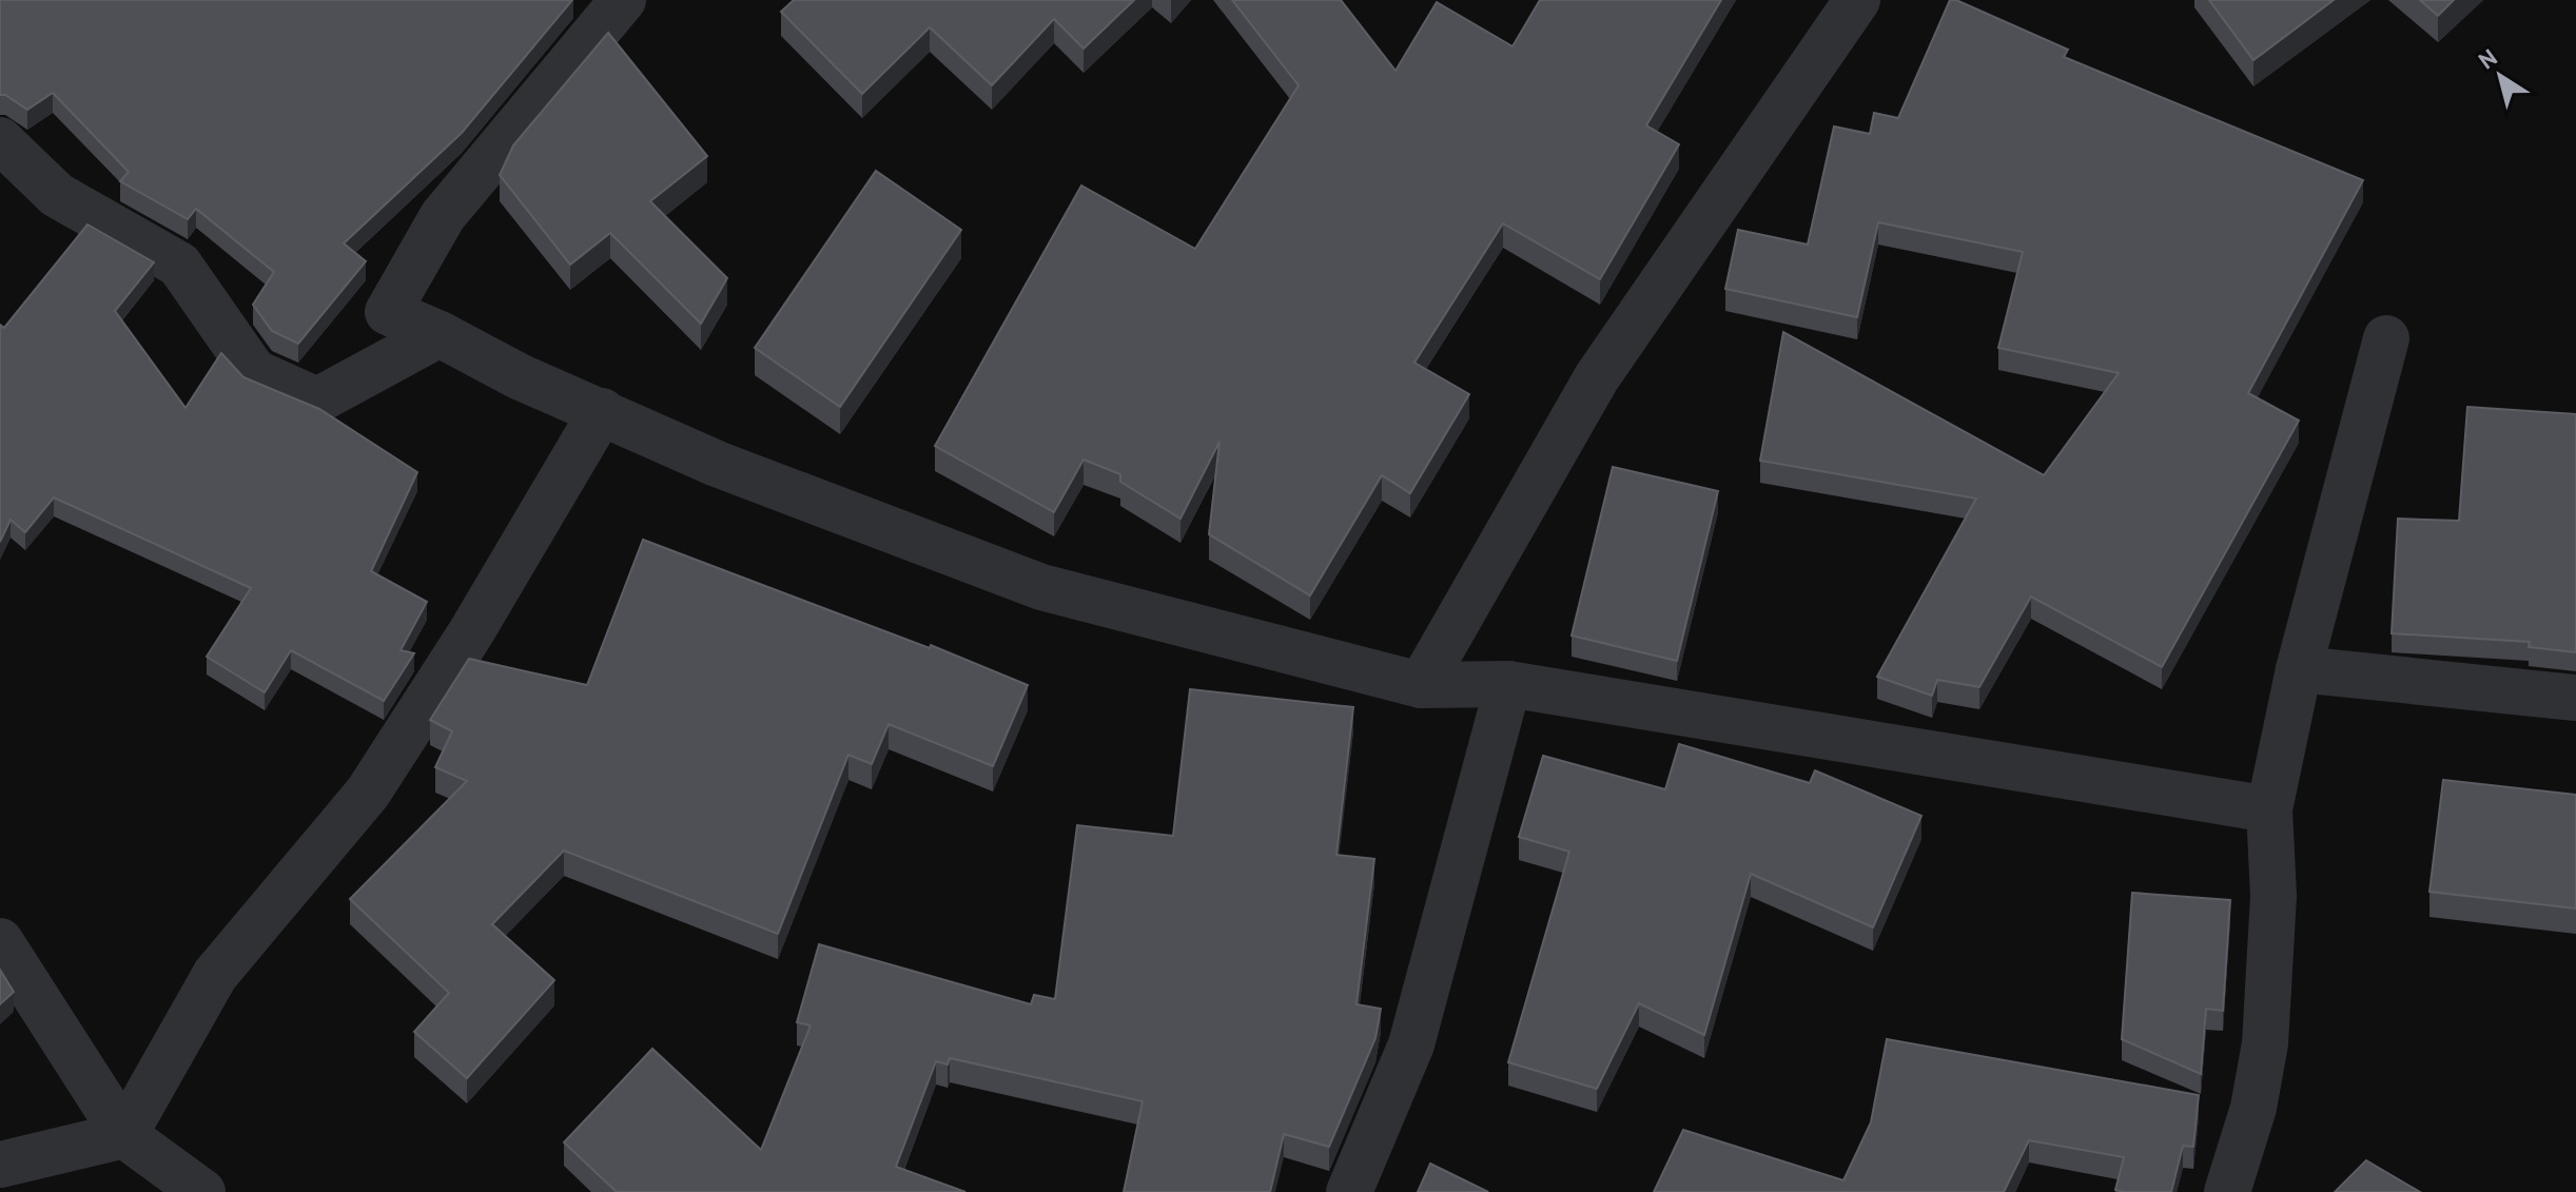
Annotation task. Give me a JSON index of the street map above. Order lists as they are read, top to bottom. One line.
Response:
{"north":"top left"}
